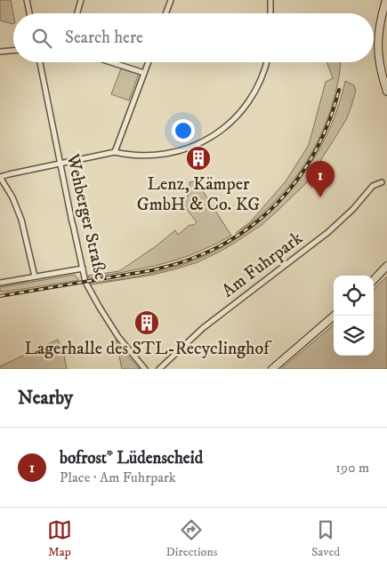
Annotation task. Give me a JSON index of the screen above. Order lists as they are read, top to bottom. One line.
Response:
{"streets":{"street":["Wehberger Straße","Am Fuhrpark"]},"places":{"building":["Lenz, Kämper GmbH & Co. KG","Lagerhalle des STL-Recyclinghof"]},"page":{"search":"Search here","pins":"1","heading":"Nearby","list":[{"mark":"1","name":"bofrost* Lüdenscheid","note":"Place · Am Fuhrpark","value":"190 m"}],"nav":["Map","Directions","Saved"]}}
